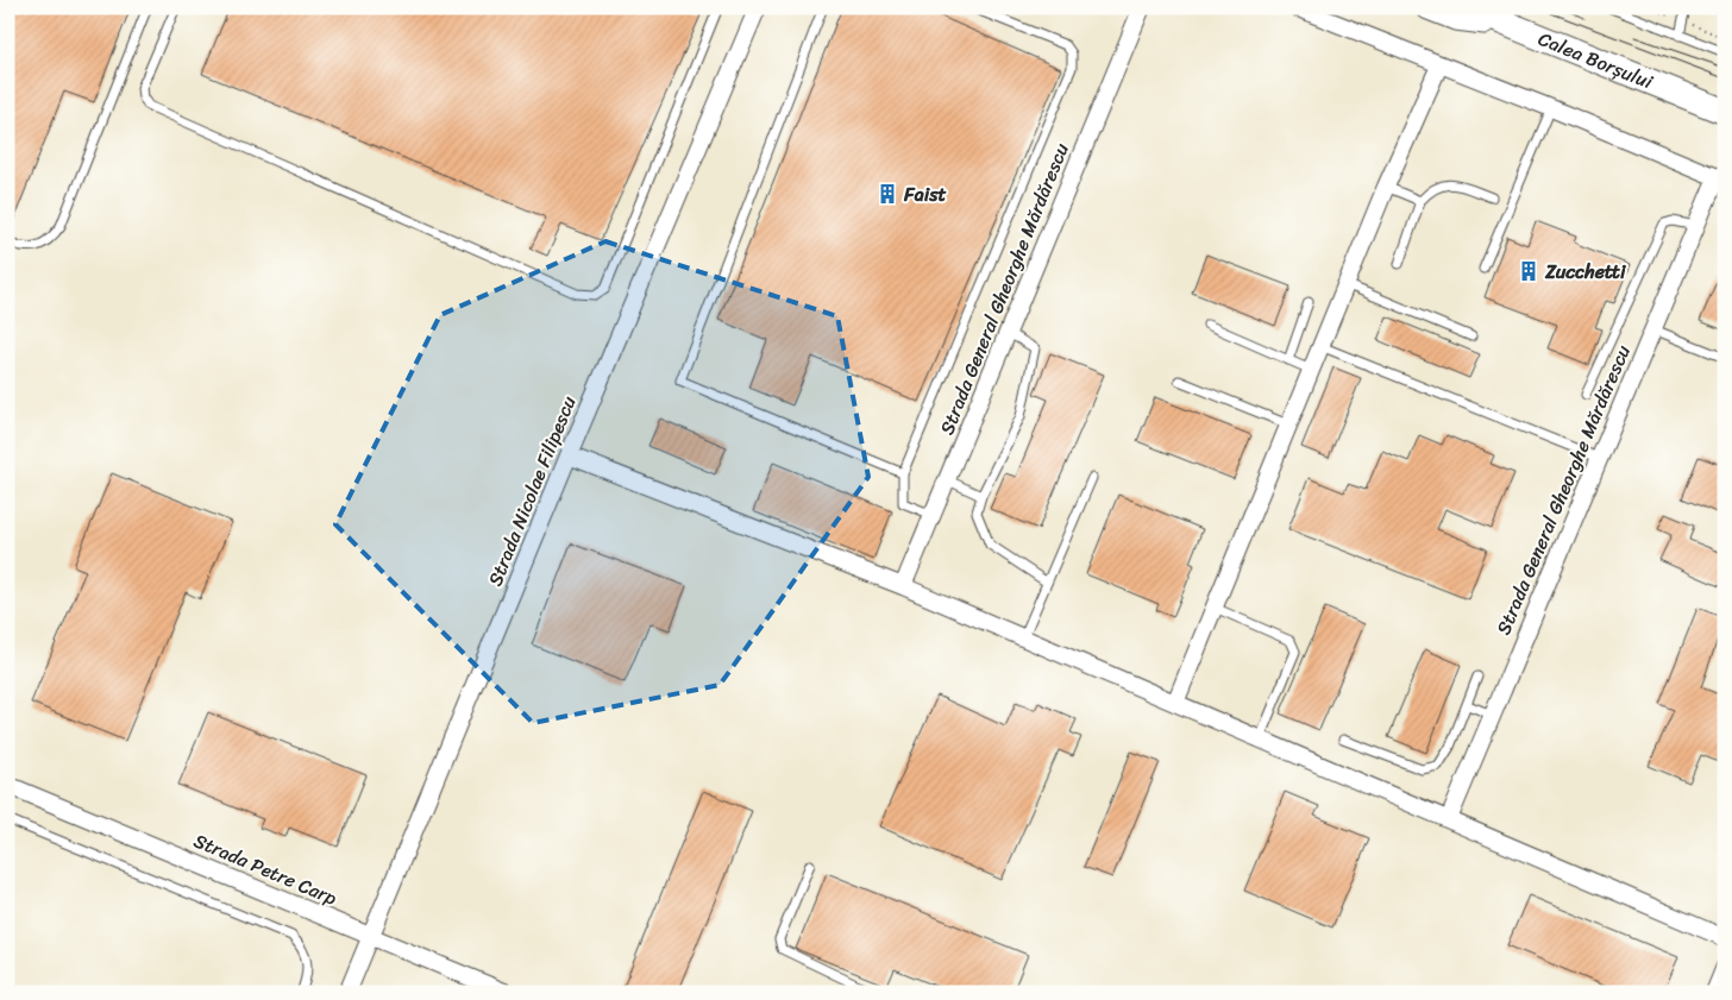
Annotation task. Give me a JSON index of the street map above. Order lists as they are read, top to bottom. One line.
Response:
{"streets":{"main road":["Calea Borșului"],"street":["Strada General Gheorghe Mărdărescu","Strada Nicolae Filipescu","Strada Petre Carp"]},"crossings":[["Strada Nicolae Filipescu","Strada Petre Carp"]],"places":{"building":["Faist","Zucchetti"]}}
